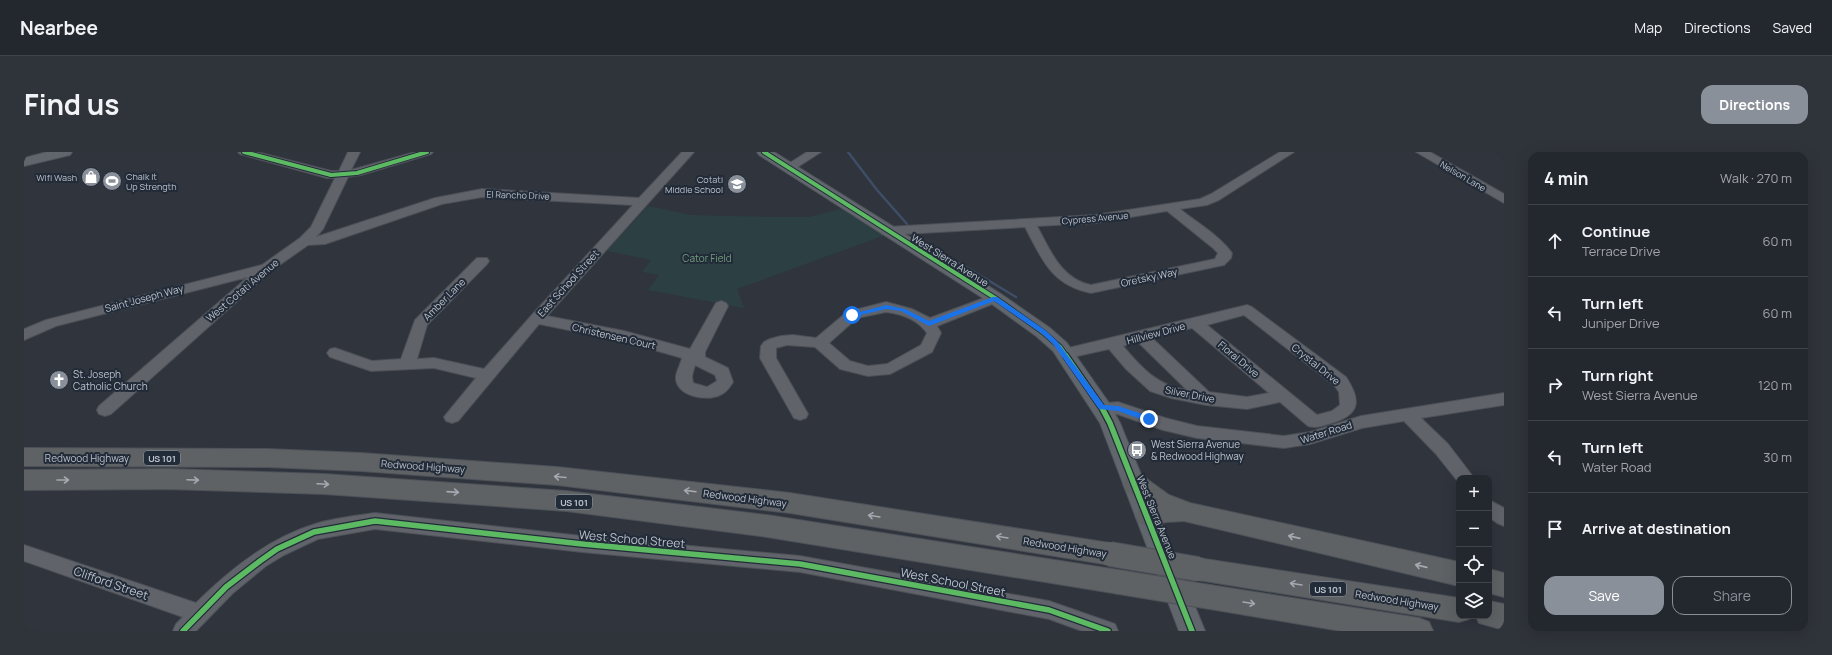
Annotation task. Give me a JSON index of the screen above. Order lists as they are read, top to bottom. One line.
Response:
{"streets":{"highway":["Redwood Highway","US 101"],"main road":["West Sierra Avenue"],"street":["Nelson Lane","El Rancho Drive","Cypress Avenue","Oretsky Way","East School Street","West Cotati Avenue","Saint Joseph Way","Amber Lane","Hillview Drive","Christensen Court","Floral Drive","Crystal Drive","Silver Drive","Water Road","West School Street","Clifford Street"]},"crossings":[["El Rancho Drive","East School Street"],["El Rancho Drive","West Cotati Avenue"],["Cypress Avenue","West Sierra Avenue"],["Cypress Avenue","Oretsky Way"],["West Sierra Avenue","Hillview Drive"],["West Sierra Avenue","Water Road"],["East School Street","Christensen Court"],["West Cotati Avenue","Saint Joseph Way"],["Hillview Drive","Floral Drive"],["Hillview Drive","Crystal Drive"],["Hillview Drive","Silver Drive"],["Floral Drive","Crystal Drive"],["Floral Drive","Silver Drive"],["Crystal Drive","Silver Drive"],["West School Street","Clifford Street"]],"parks":["Cator Field"],"places":{"shop":["Wifi Wash"],"sports":["Chalk It Up Strength"],"school or university":["Cotati Middle School"],"church":["St. Joseph Catholic Church"],"bus stop":["West Sierra Avenue & Redwood Highway"]},"page":{"header":"Nearbee","nav":["Map","Directions","Saved"],"title":"Find us","buttons":["Directions",["Save","Share"]],"heading":["4 min","Walk · 270 m"],"list":[["Continue","Terrace Drive","60 m"],["Turn left","Juniper Drive","60 m"],["Turn right","West Sierra Avenue","120 m"],["Turn left","Water Road","30 m"],"Arrive at destination"],"map_buttons":["+","−"]}}
